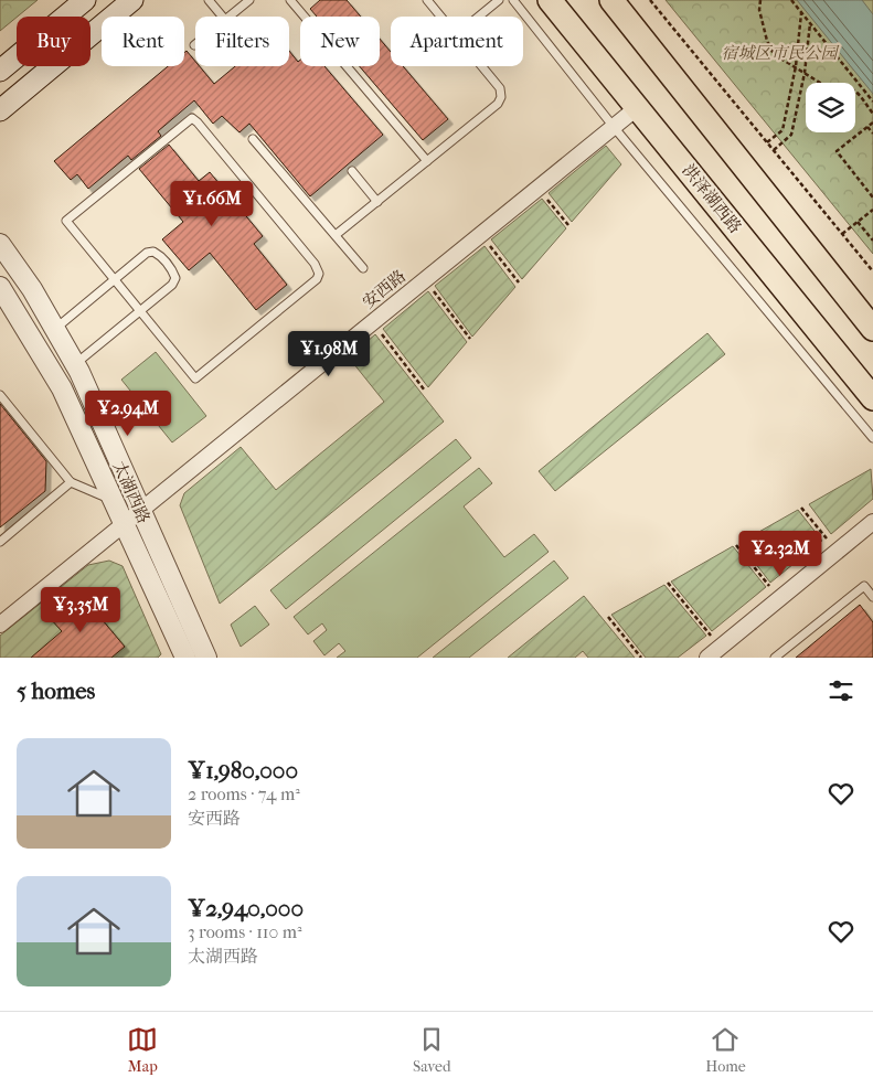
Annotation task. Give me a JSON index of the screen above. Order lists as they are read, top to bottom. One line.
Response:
{"streets":{"main road":["洪泽湖西路"],"street":["安西路","太湖西路"]},"crossings":[["洪泽湖西路","安西路"],["安西路","太湖西路"]],"parks":["宿城区市民公园"],"page":{"chip":["Buy","Rent","Filters","New","Apartment"],"price":["¥1.66M","¥1.98M","¥2.94M","¥2.32M","¥3.35M"],"heading":"5 homes","list":[{"name":"¥1,980,000","note":"2 rooms · 74 m² · 安西路"},{"name":"¥2,940,000","note":"3 rooms · 110 m² · 太湖西路"}],"tabs":["Map","Saved","Home"]}}
